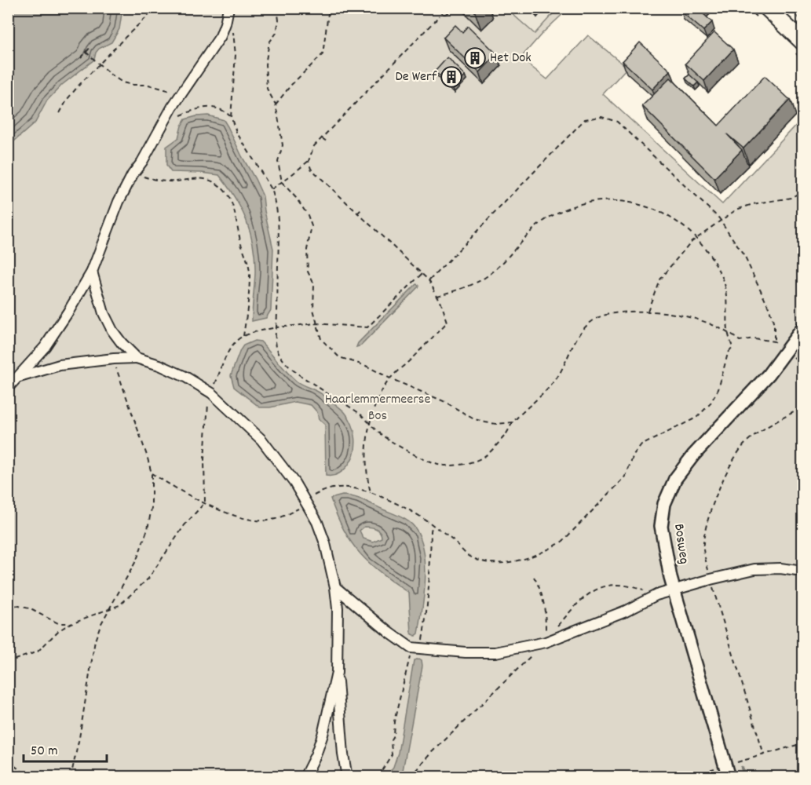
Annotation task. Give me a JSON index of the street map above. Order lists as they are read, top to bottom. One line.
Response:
{"streets":{"street":["Bosweg"]},"parks":["Haarlemmermeerse Bos"],"places":{"building":["Het Dok","De Werf"]},"scale_bar":"50 m"}
